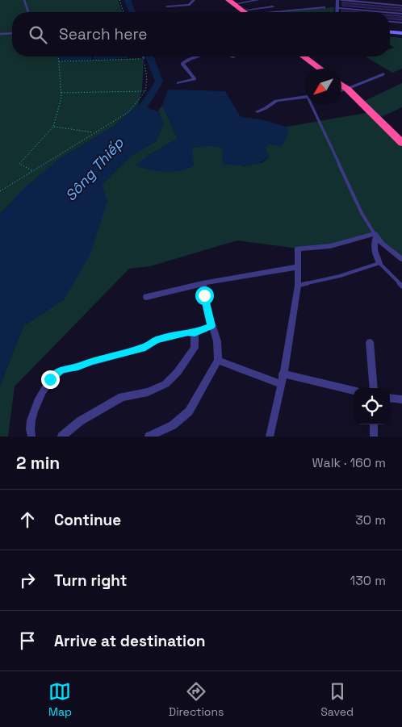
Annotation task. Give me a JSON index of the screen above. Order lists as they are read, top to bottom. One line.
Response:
{"water":["Sông Thiếp"],"north":"bottom left","page":{"search":"Search here","heading":["2 min","Walk · 160 m"],"list":[["Continue","30 m"],["Turn right","130 m"],"Arrive at destination"],"nav":["Map","Directions","Saved"]}}
